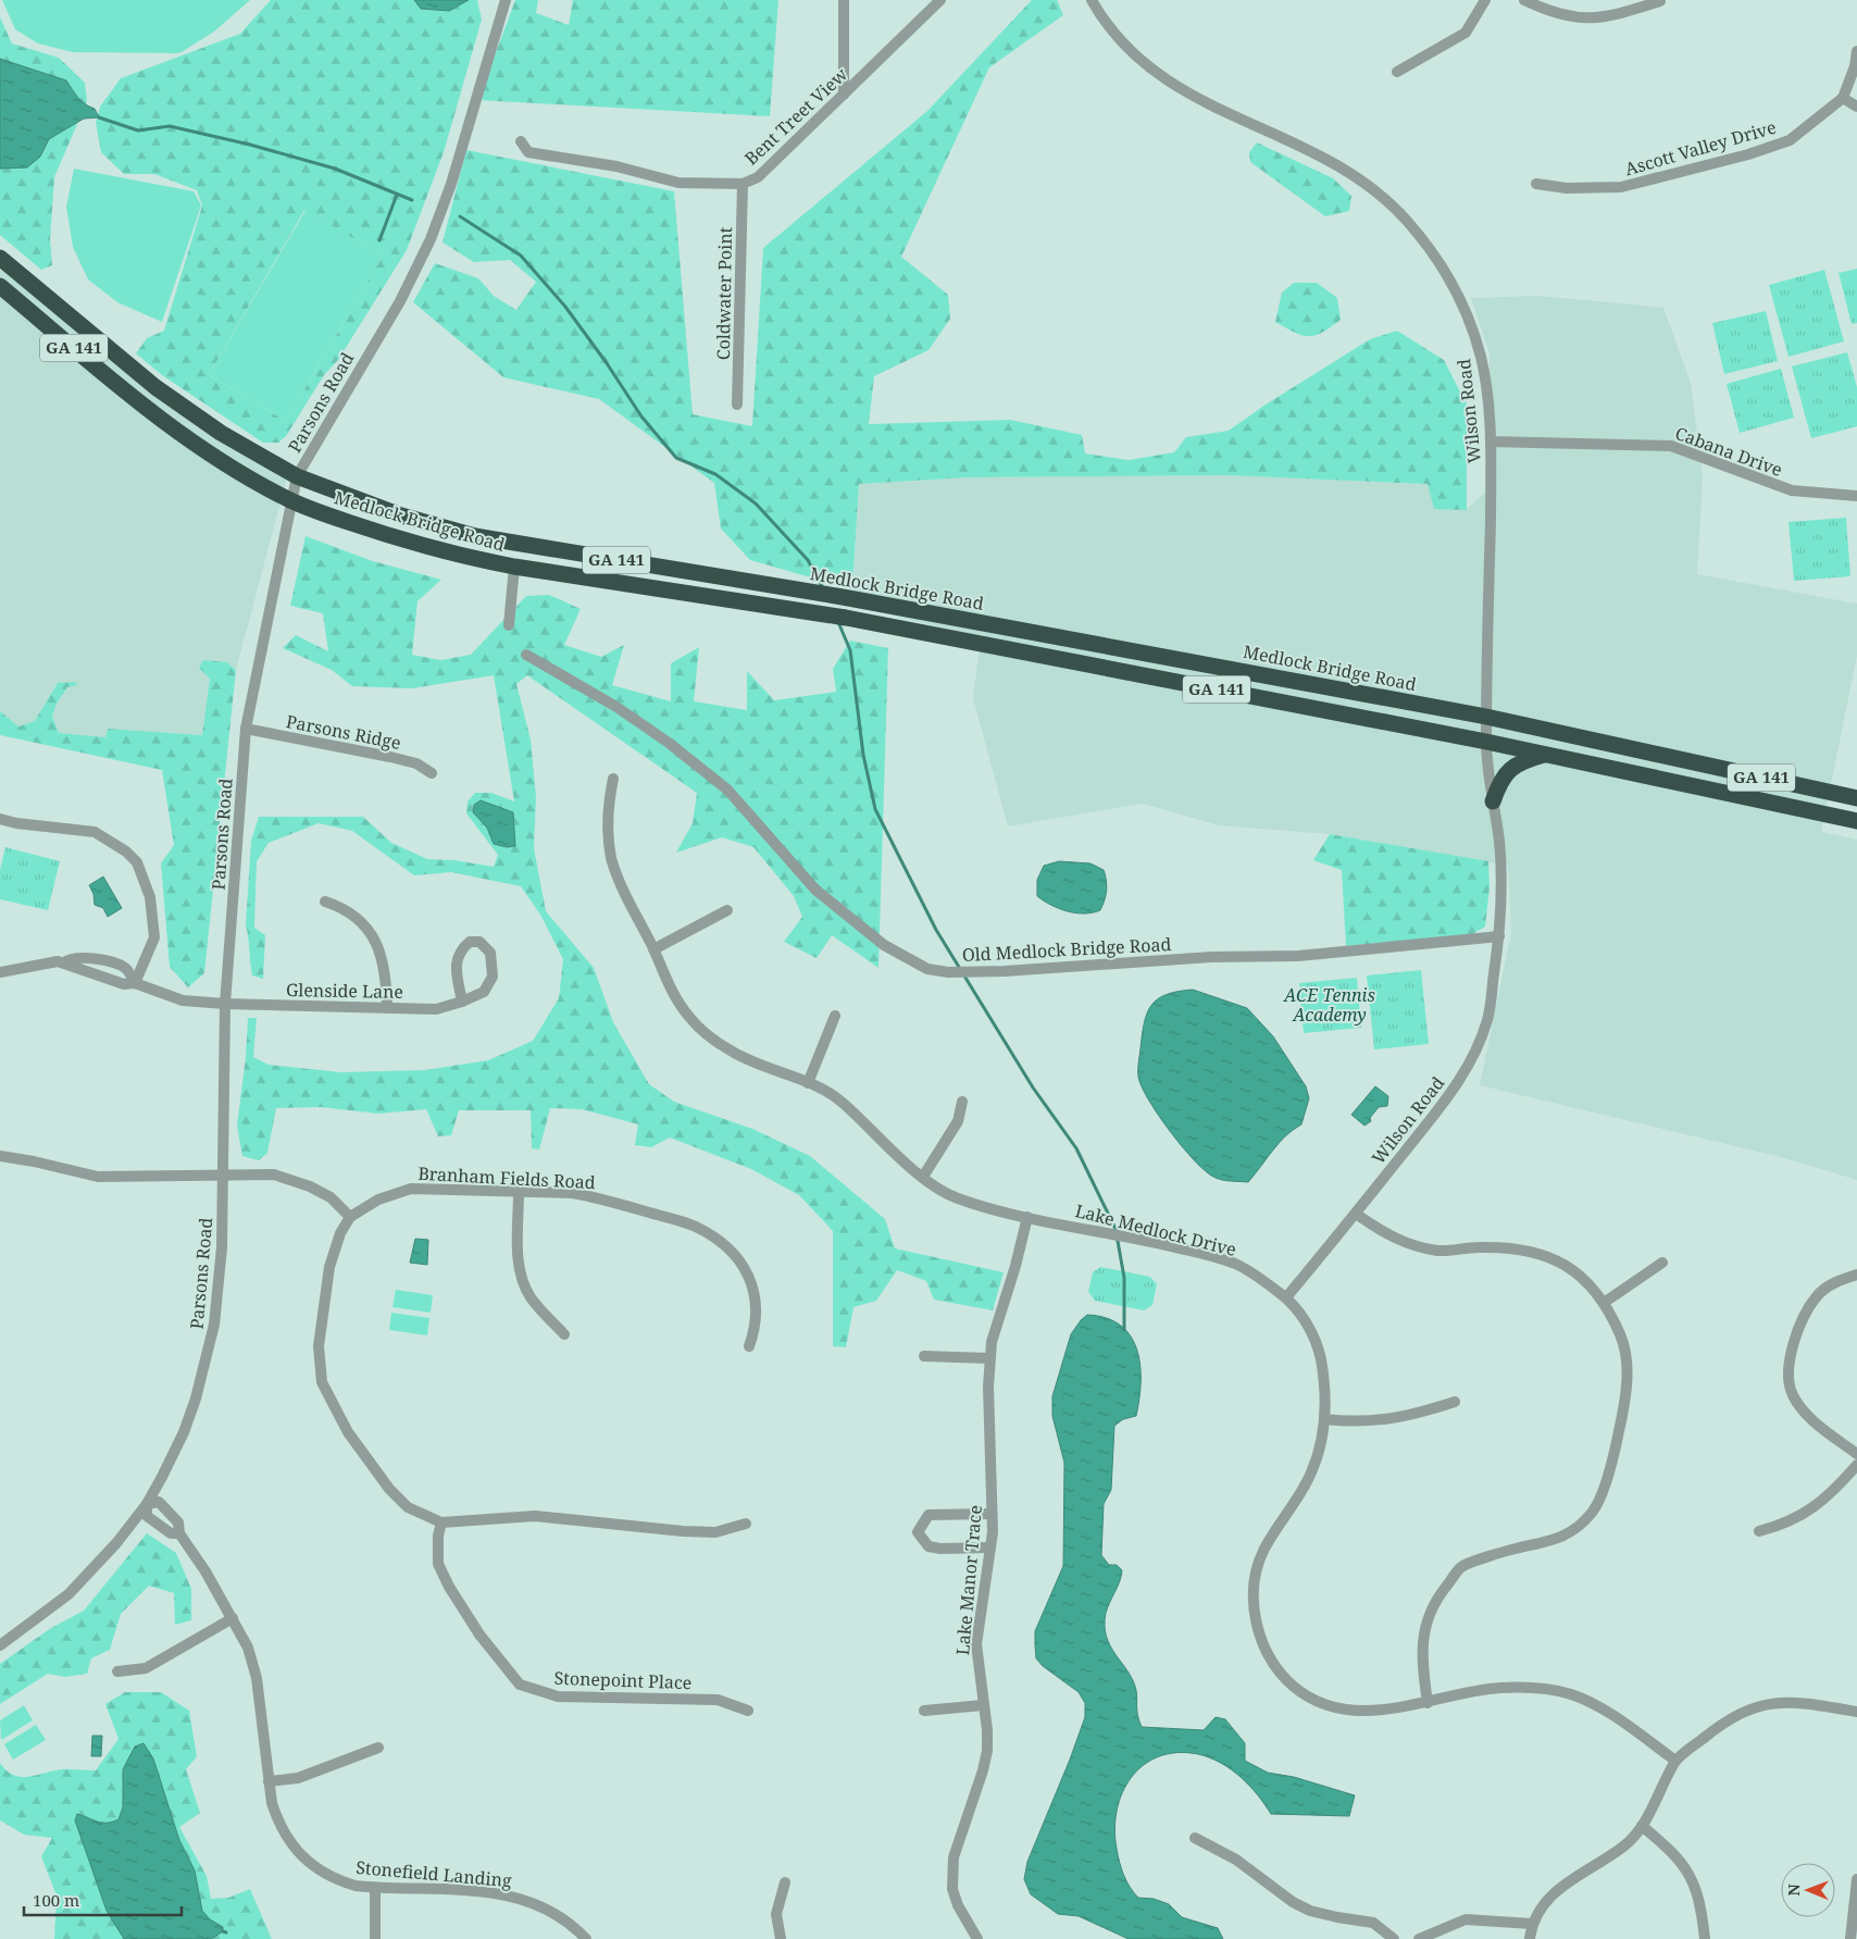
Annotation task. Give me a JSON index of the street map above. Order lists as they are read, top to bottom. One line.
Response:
{"streets":{"highway":["GA 141","Medlock Bridge Road"],"street":["Bent Treet View","Ascott Valley Drive","Coldwater Point","Parsons Road","Wilson Road","Cabana Drive","Parsons Ridge","Old Medlock Bridge Road","Glenside Lane","Branham Fields Road","Lake Medlock Drive","Lake Manor Trace","Stonepoint Place","Stonefield Landing"]},"crossings":[["Bent Treet View","Coldwater Point"],["Parsons Road","Medlock Bridge Road"],["Parsons Road","Parsons Ridge"],["Parsons Road","Glenside Lane"],["Parsons Road","Stonefield Landing"],["Wilson Road","Cabana Drive"],["Wilson Road","Medlock Bridge Road"],["Wilson Road","Old Medlock Bridge Road"],["Wilson Road","Lake Medlock Drive"],["Lake Medlock Drive","Lake Manor Trace"]],"parks":["ACE Tennis Academy"],"scale_bar":"100 m","north":"left"}
